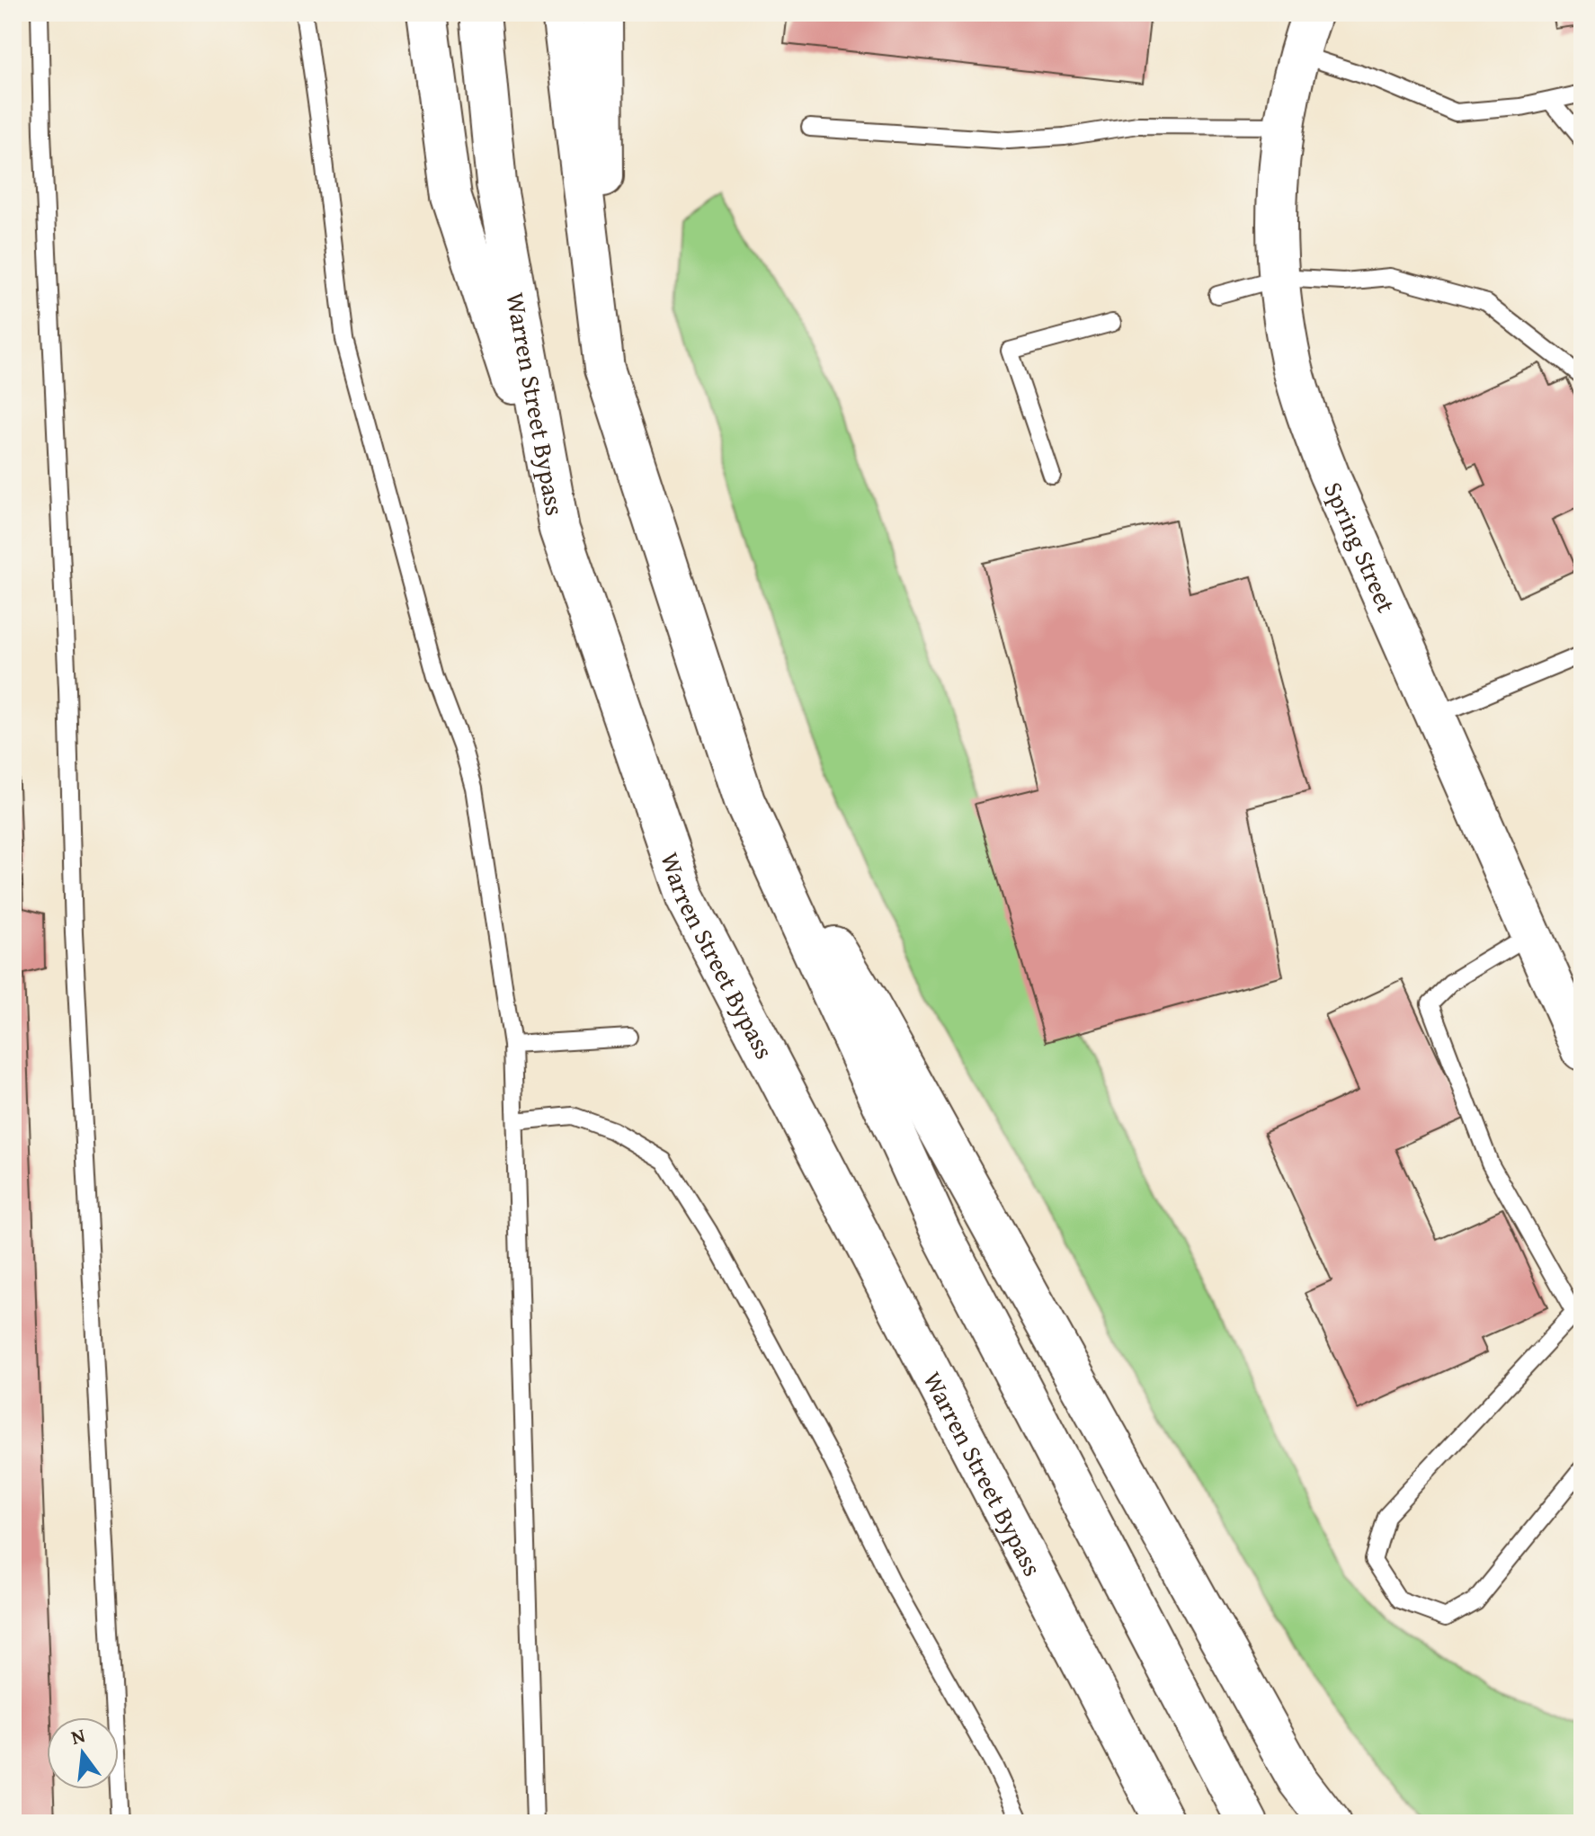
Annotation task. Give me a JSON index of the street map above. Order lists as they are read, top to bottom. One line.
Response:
{"streets":{"main road":["Warren Street Bypass","Spring Street"]},"north":"top"}
